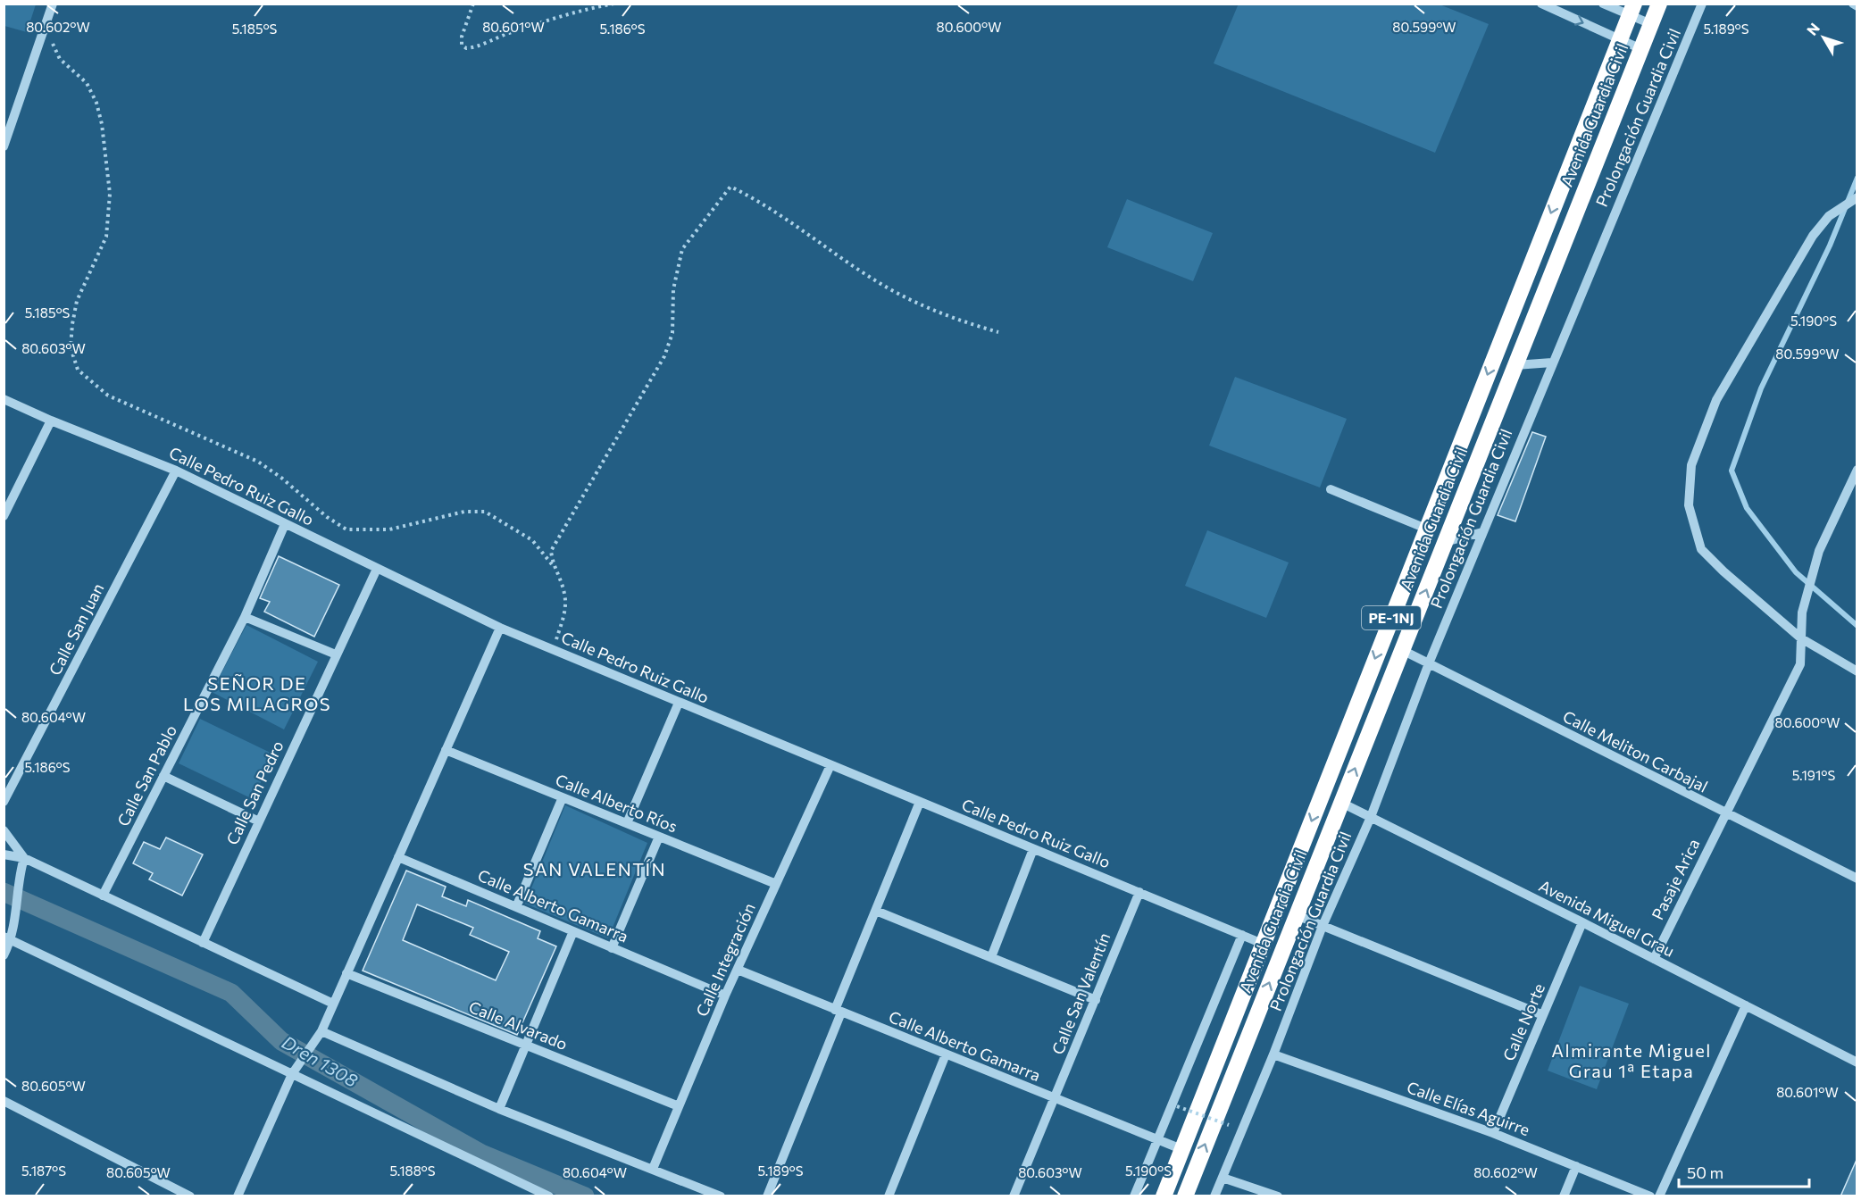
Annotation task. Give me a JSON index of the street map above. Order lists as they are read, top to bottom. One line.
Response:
{"streets":{"highway":["Avenida Guardia Civil","PE-1NJ"],"street":["Prolongación Guardia Civil","Calle Pedro Ruiz Gallo","Calle San Juan","Calle Meliton Carbajal","Calle San Pablo","Calle San Pedro","Calle Alberto Ríos","Pasaje Arica","Calle Alberto Gamarra","Avenida Miguel Grau","Calle Integración","Calle San Valentín","Calle Norte","Calle Alvarado","Calle Elías Aguirre"]},"crossings":[["Avenida Guardia Civil","Calle Pedro Ruiz Gallo"],["Avenida Guardia Civil","Calle Meliton Carbajal"],["Avenida Guardia Civil","Calle Alberto Gamarra"],["Avenida Guardia Civil","Avenida Miguel Grau"],["Prolongación Guardia Civil","Calle Meliton Carbajal"],["Prolongación Guardia Civil","Avenida Miguel Grau"],["Prolongación Guardia Civil","Calle Elías Aguirre"],["Calle Pedro Ruiz Gallo","Calle San Juan"],["Calle Pedro Ruiz Gallo","Calle San Pablo"],["Calle Pedro Ruiz Gallo","Calle San Pedro"],["Calle Pedro Ruiz Gallo","Calle Integración"],["Calle Pedro Ruiz Gallo","Calle San Valentín"],["Calle Meliton Carbajal","Pasaje Arica"],["Calle Alberto Ríos","Calle Integración"],["Pasaje Arica","Avenida Miguel Grau"],["Calle Alberto Gamarra","Calle Integración"],["Calle Alberto Gamarra","Calle San Valentín"],["Avenida Miguel Grau","Calle Norte"],["Calle Integración","Calle Alvarado"],["Calle Norte","Calle Elías Aguirre"]],"districts":["SEÑOR DE LOS MILAGROS","SAN VALENTÍN","Almirante Miguel Grau 1ª Etapa"],"water":["Dren 1308"],"scale_bar":"50 m","north":"top left","coordinates":["80.599°W","80.602°W","80.601°W","80.600°W","5.185°S","5.186°S","5.189°S","5.190°S","80.603°W","80.604°W","5.191°S","80.605°W","5.187°S","5.188°S"]}
